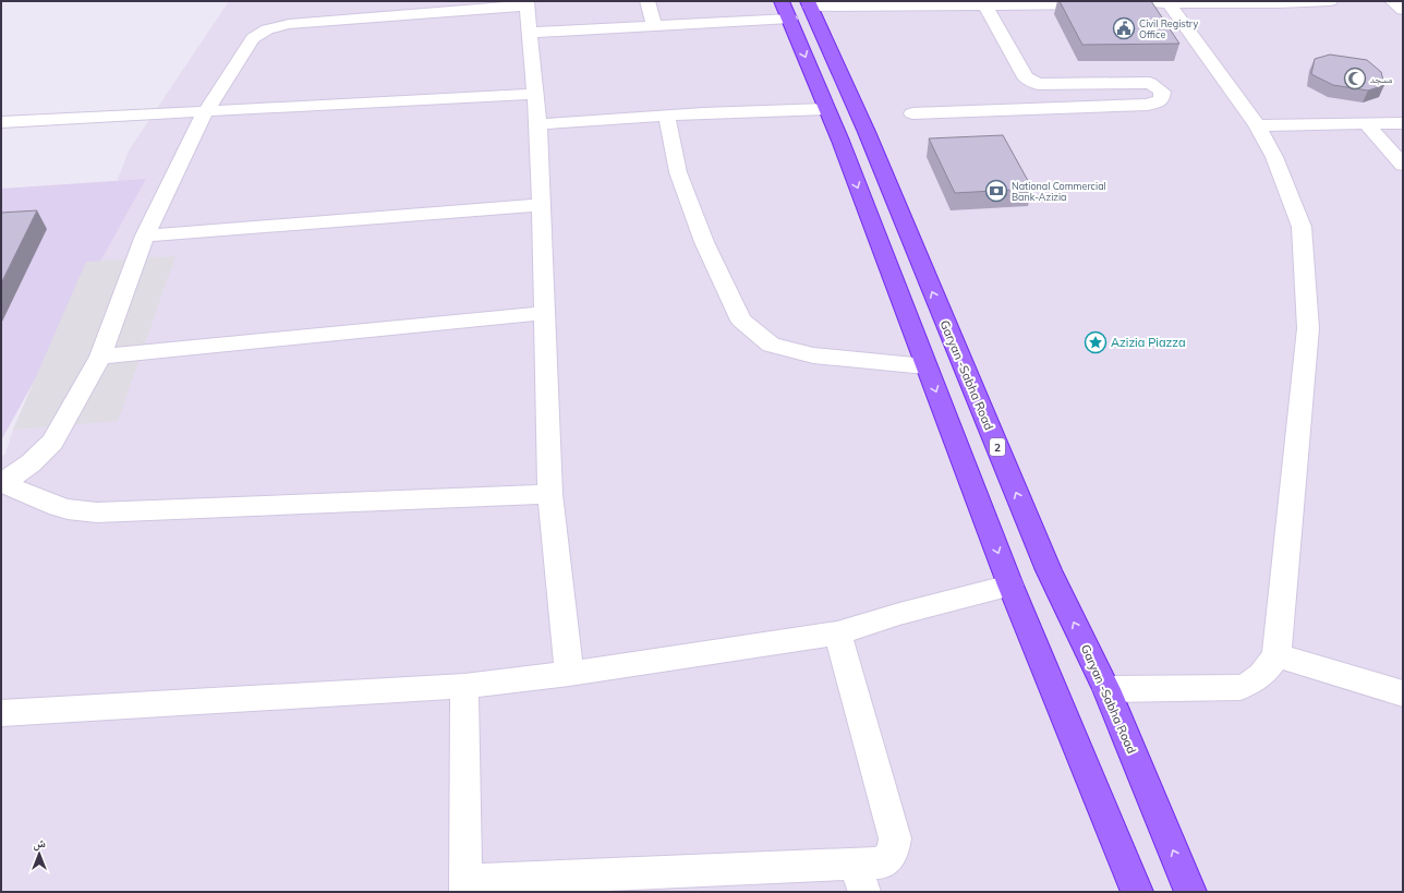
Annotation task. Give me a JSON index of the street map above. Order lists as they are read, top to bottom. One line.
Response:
{"streets":{"highway":["Garyan -Sabha Road","2"]},"places":{"public building":["Civil Registry Office"],"mosque":["مسجد"],"bank":["National Commercial Bank-Azizia"],"place":["Azizia Piazza"]},"north":"top"}
